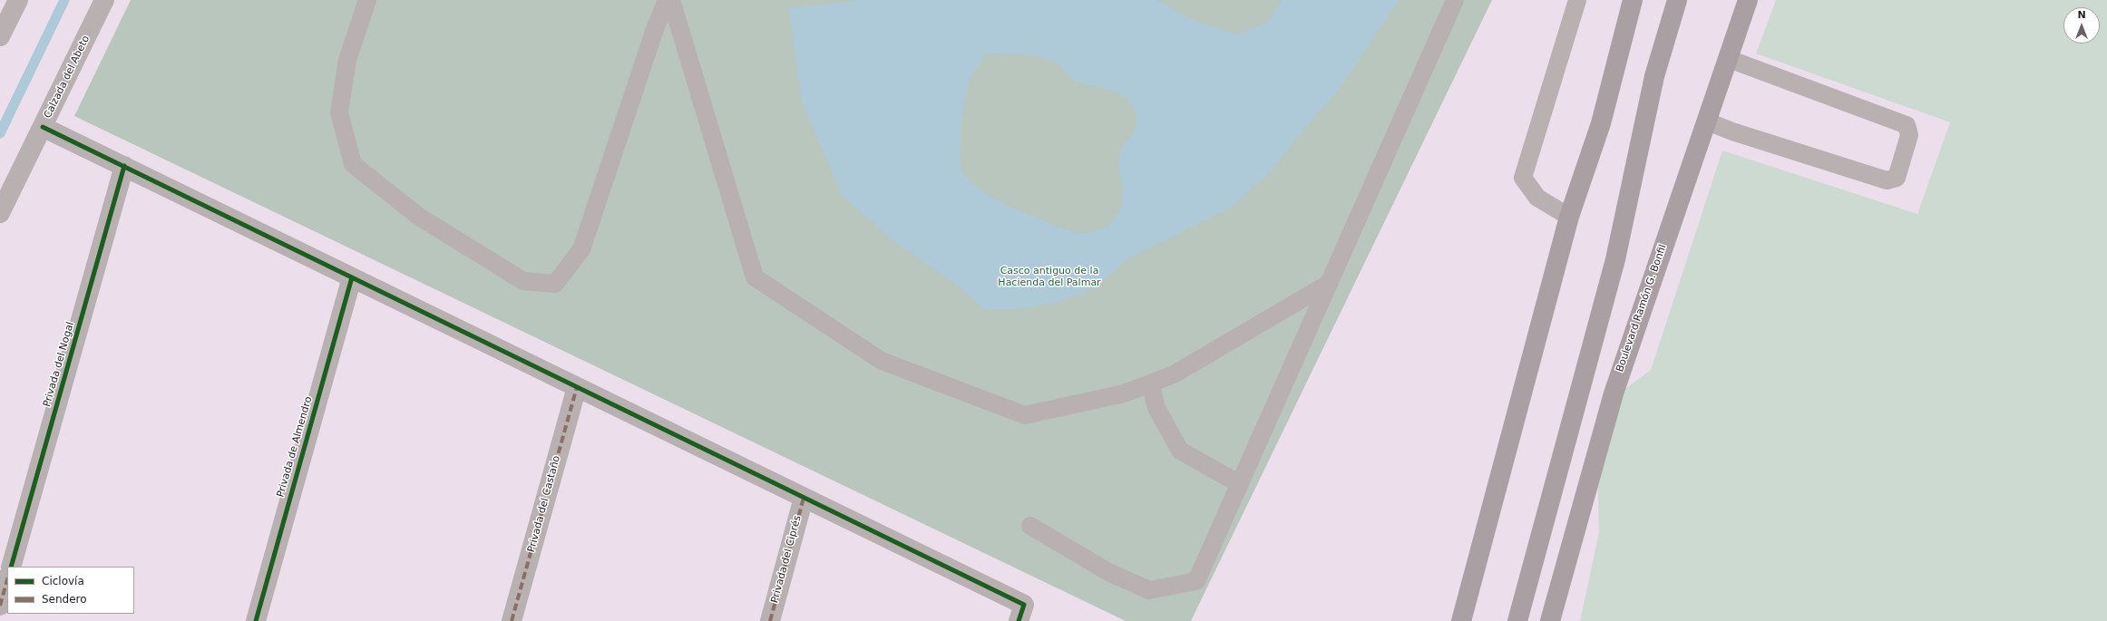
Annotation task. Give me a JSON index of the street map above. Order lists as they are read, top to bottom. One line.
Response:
{"streets":{"main road":["Boulevard Ramón G. Bonfil"],"street":["Calzada del Abeto","Privada del Nogal","Privada de Almendro","Privada del Castaño","Privada del Ciprés"]},"parks":["Casco antiguo de la Hacienda del Palmar"],"legend":["Ciclovía","Sendero"],"north":"top"}
